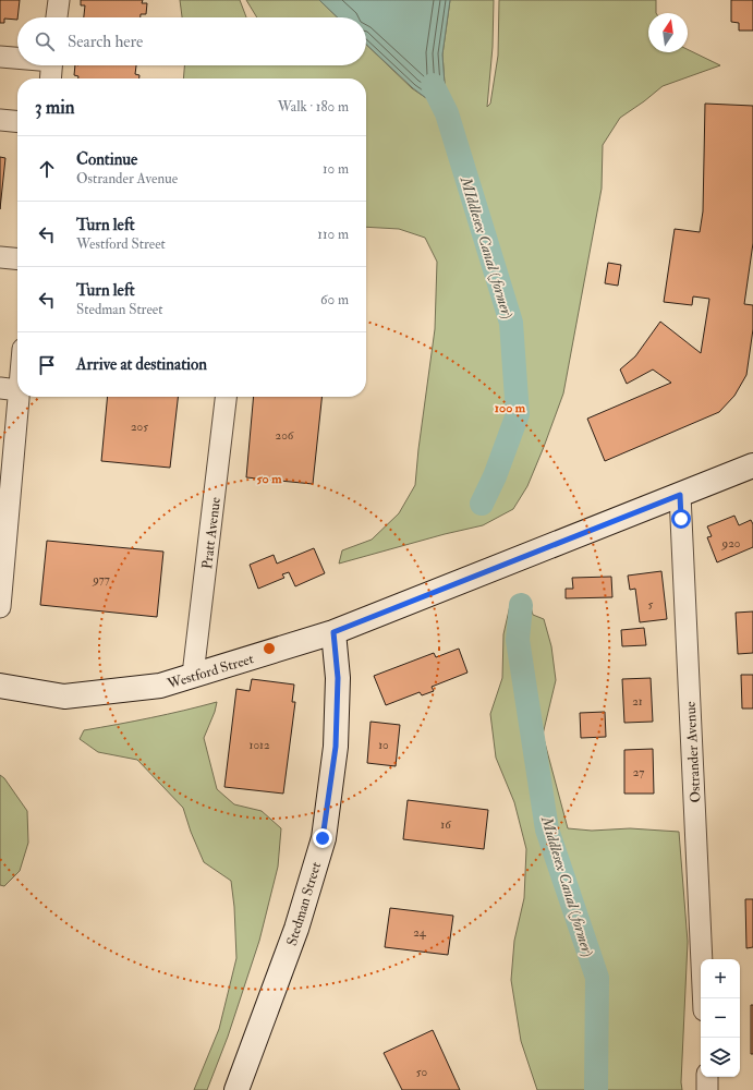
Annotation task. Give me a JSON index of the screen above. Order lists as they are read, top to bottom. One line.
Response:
{"streets":{"main road":["Westford Street","Stedman Street"],"street":["Pratt Avenue","Ostrander Avenue"]},"crossings":[["Pratt Avenue","Westford Street"],["Westford Street","Ostrander Avenue"],["Westford Street","Stedman Street"]],"water":["MIddlesex Canal (former)","Middlesex Canal (former)"],"house_numbers":["205","206","920","977","5","21","1012","10","27","16","24","50"],"north":"top","page":{"search":"Search here","heading":["3 min","Walk · 180 m"],"list":[["Continue","Ostrander Avenue","10 m"],["Turn left","Westford Street","110 m"],["Turn left","Stedman Street","60 m"],"Arrive at destination"],"map_buttons":["+","−"]},"rings":["100 m","50 m"]}
